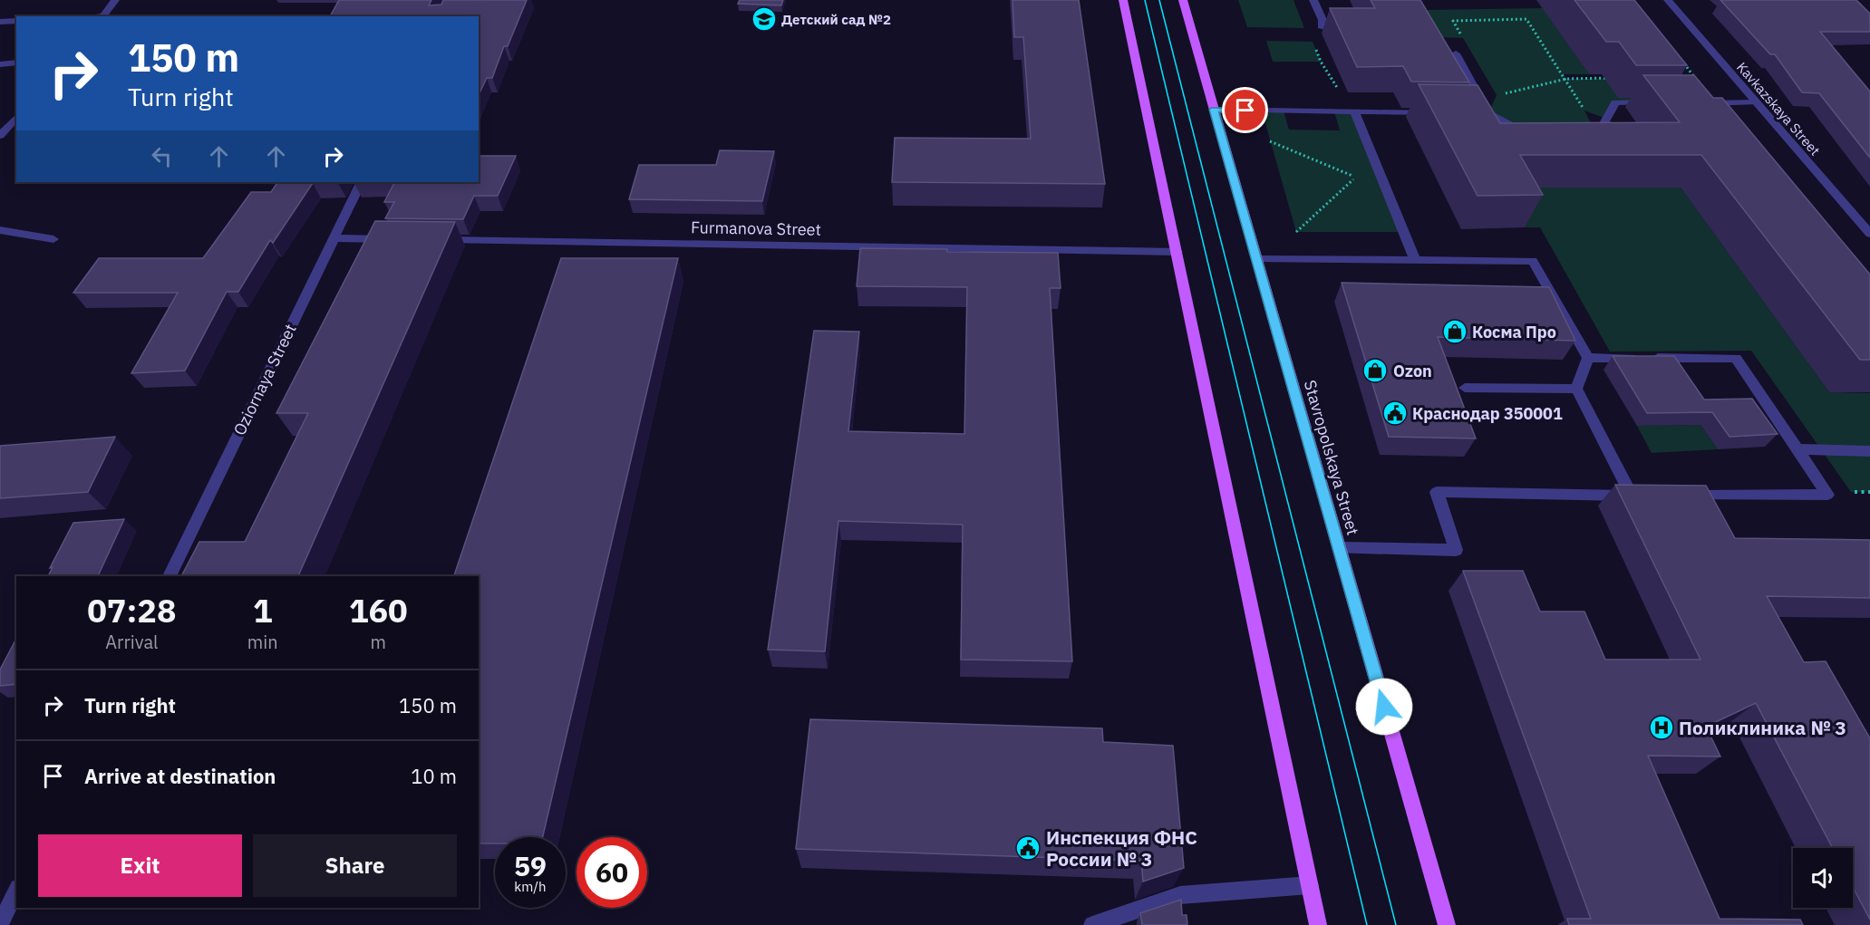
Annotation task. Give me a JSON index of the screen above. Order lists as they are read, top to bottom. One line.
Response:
{"streets":{"main road":["Stavropolskaya Street"],"street":["Kavkazskaya Street","Furmanova Street","Oziornaya Street"]},"places":{"school or university":["Детский сад №2"],"shop":["Косма Про","Ozon"],"public building":["Краснодар 350001","Инспекция ФНС России № 3"],"hospital":["Поликлиника № 3"]},"page":{"turn":["150 m","Turn right"],"eta":["07:28","Arrival","1","min","160","m"],"list":[{"name":"Turn right","value":"150 m"},{"name":"Arrive at destination","value":"10 m"}],"buttons":["Exit","Share"],"speed":"59 km/h","limit":"60"}}
